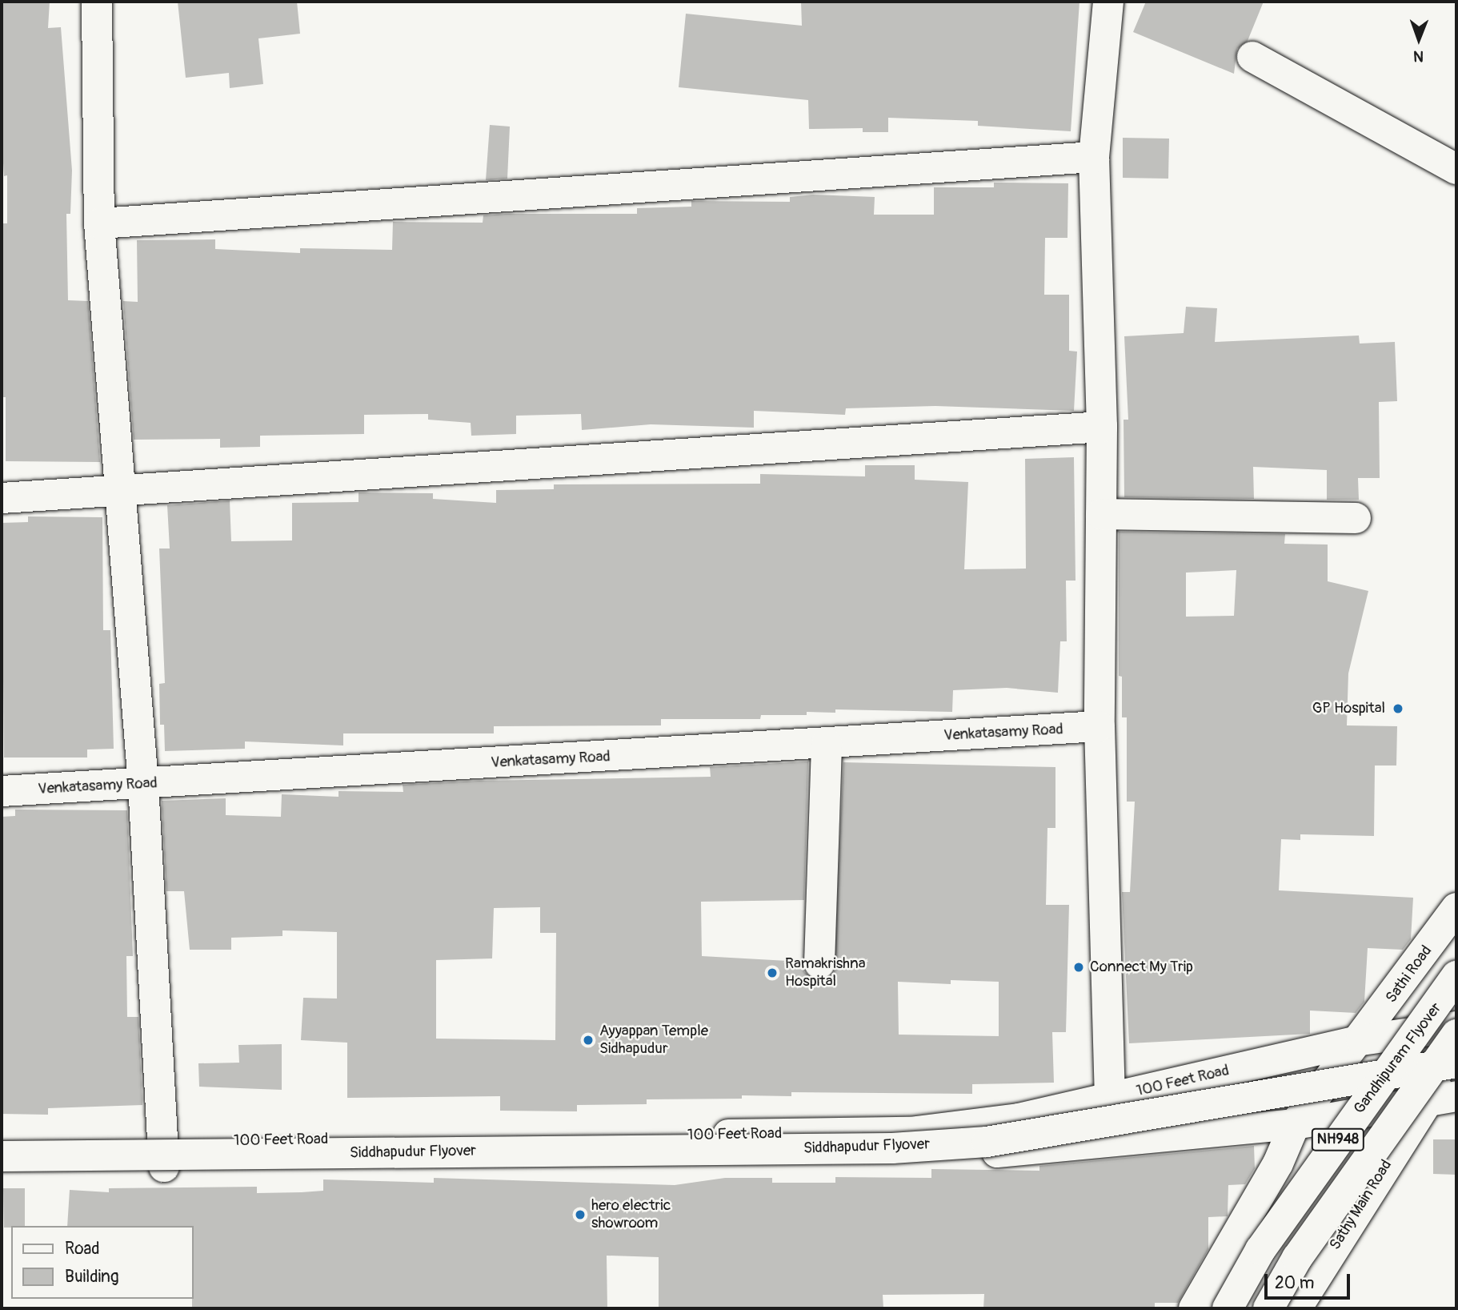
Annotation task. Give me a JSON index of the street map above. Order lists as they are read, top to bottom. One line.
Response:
{"streets":{"main road":["Venkatasamy Road","Sathi Road","Gandhipuram Flyover","100 Feet Road","NH948","Siddhapudur Flyover","Sathy Main Road"]},"crossings":[["Sathi Road","100 Feet Road"],["100 Feet Road","Sathy Main Road"],["Siddhapudur Flyover","Sathy Main Road"]],"places":["GP Hospital","Connect My Trip","Ramakrishna Hospital","Ayyappan Temple Sidhapudur","hero electric showroom"],"legend":["Road","Building"],"scale_bar":"20 m","north":"bottom"}
